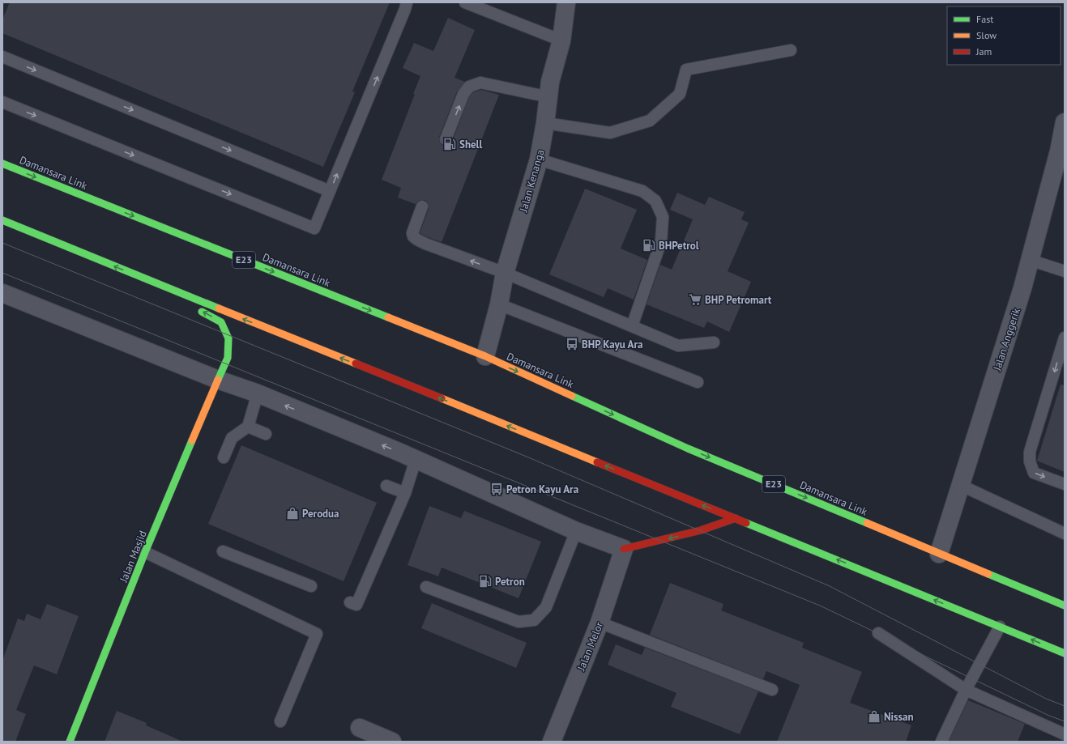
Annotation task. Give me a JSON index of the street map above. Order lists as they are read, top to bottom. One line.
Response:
{"streets":{"main road":["Damansara Link","E23","Jalan Masjid"],"street":["Jalan Kenanga","Jalan Anggerik","Jalan Melor"]},"crossings":[["Damansara Link","Jalan Kenanga"],["Damansara Link","Jalan Anggerik"]],"places":{"fuel station":["Shell","BHPetrol","Petron"],"supermarket":["BHP Petromart"],"bus stop":["BHP Kayu Ara","Petron Kayu Ara"],"shop":["Perodua","Nissan"]},"legend":["Fast","Slow","Jam"]}
